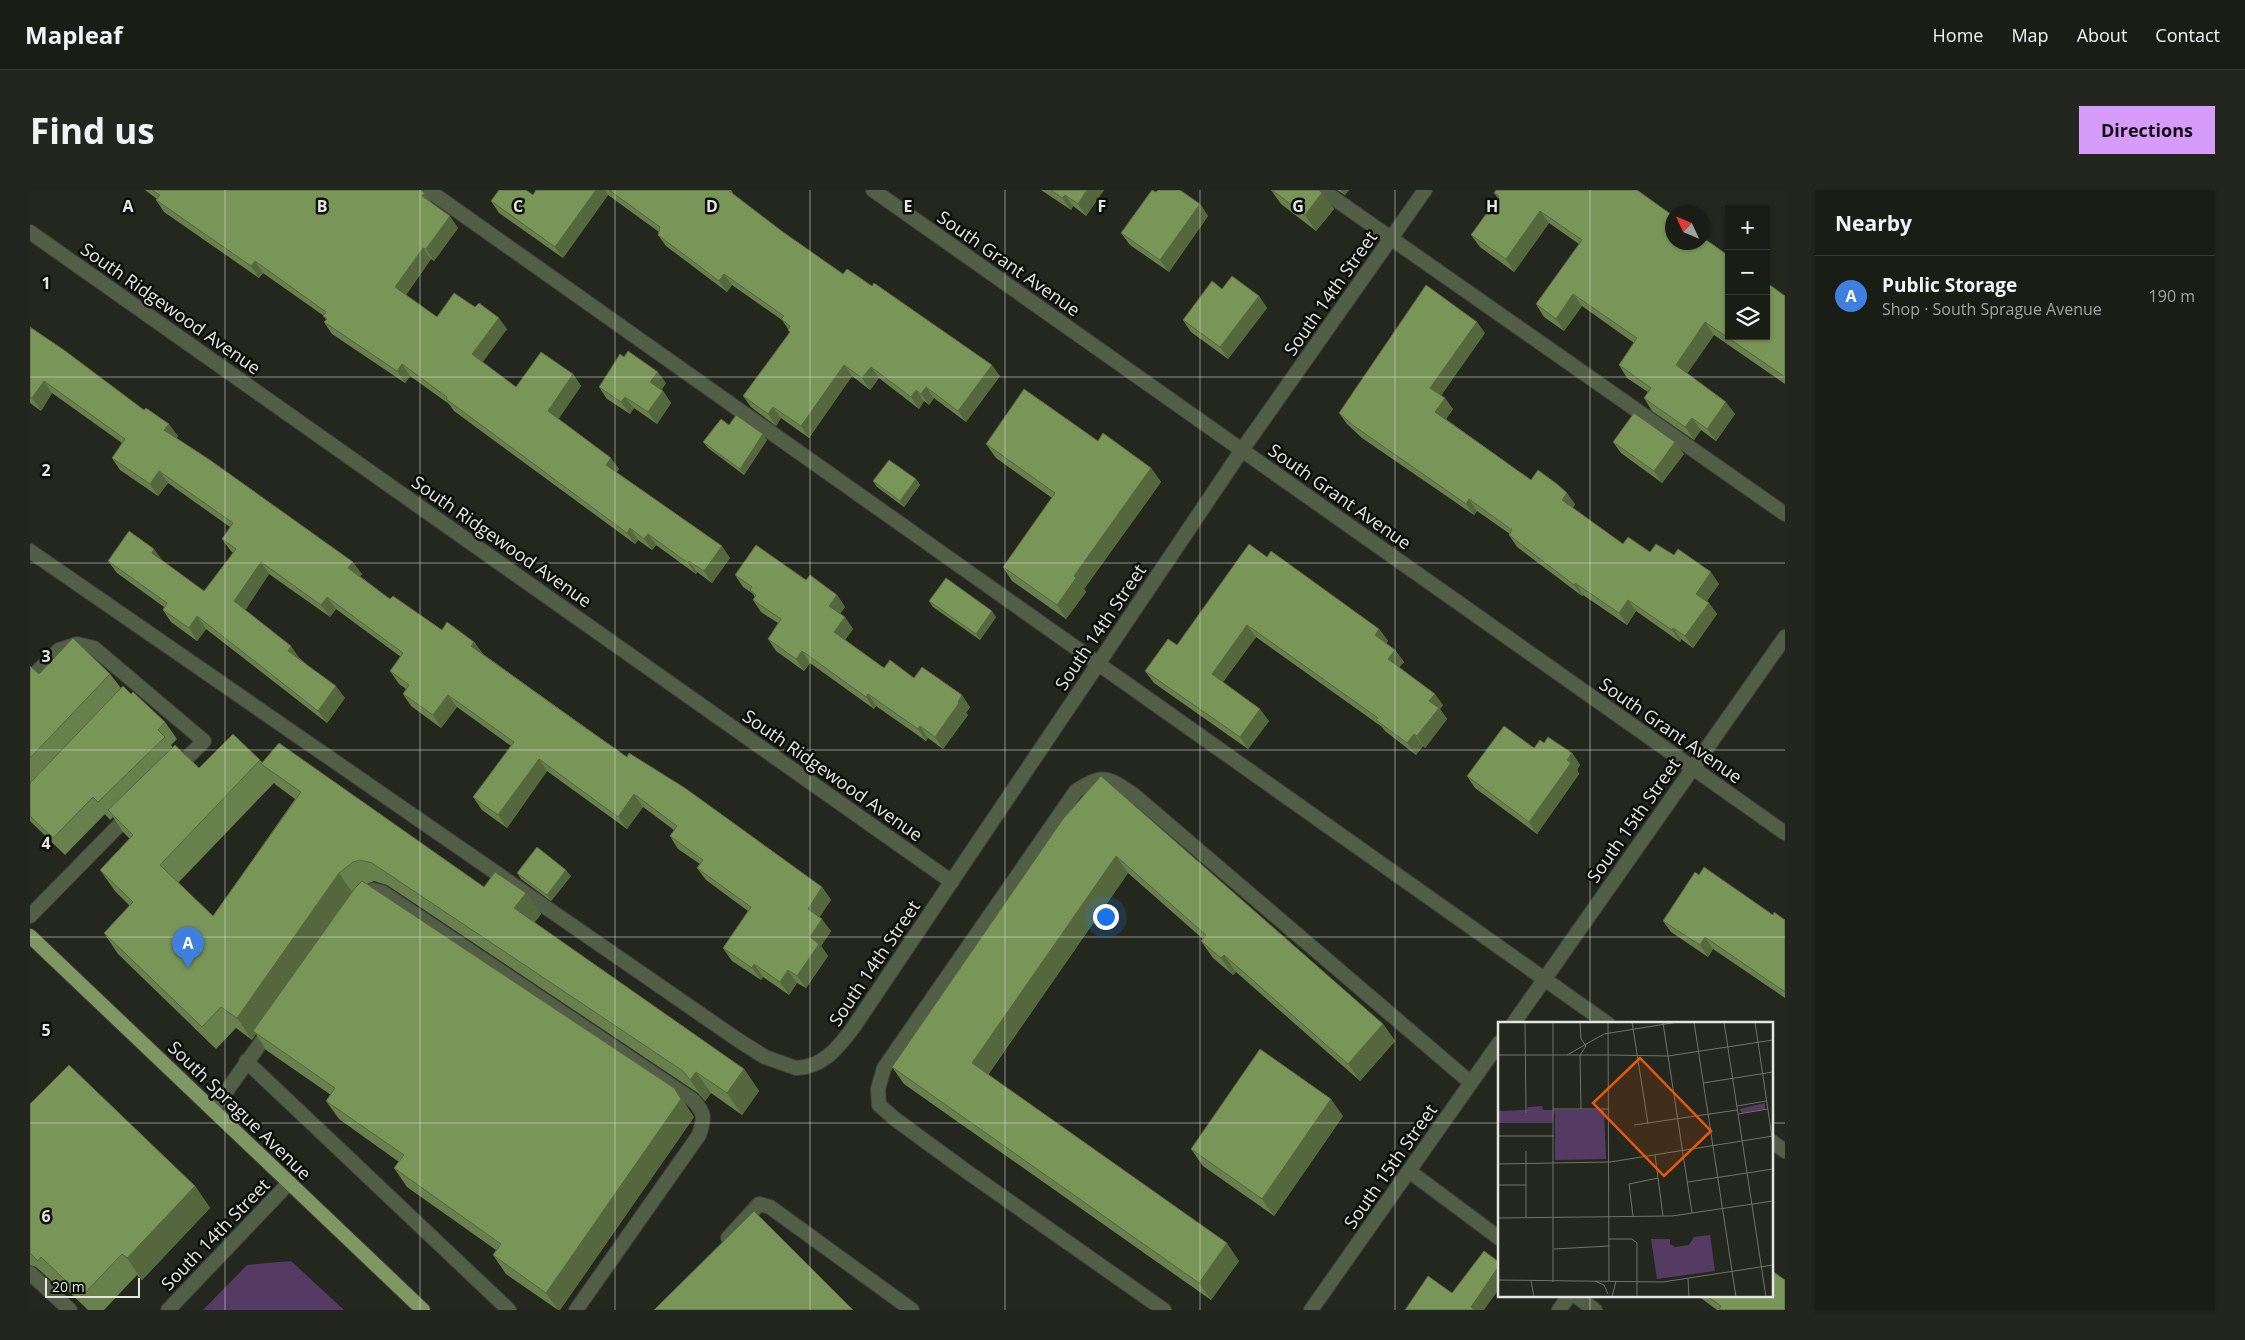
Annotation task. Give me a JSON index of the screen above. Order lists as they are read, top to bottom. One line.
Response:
{"streets":{"main road":["South Sprague Avenue"],"street":["South Grant Avenue","South 14th Street","South Ridgewood Avenue","South 15th Street"]},"crossings":[["South Grant Avenue","South 14th Street"],["South Grant Avenue","South 15th Street"],["South 14th Street","South Ridgewood Avenue"],["South 14th Street","South Sprague Avenue"]],"scale_bar":"20 m","north":"top left","page":{"header":"Mapleaf","nav":["Home","Map","About","Contact"],"buttons":"Directions","title":"Find us","heading":"Nearby","map_buttons":["+","−"],"list":[{"mark":"A","name":"Public Storage","note":"Shop · South Sprague Avenue","value":"190 m"}],"pins":"A","scale":"20 m"},"grid":{"columns":["A","B","C","D","E","F","G","H"],"rows":["1","2","3","4","5","6"]}}
